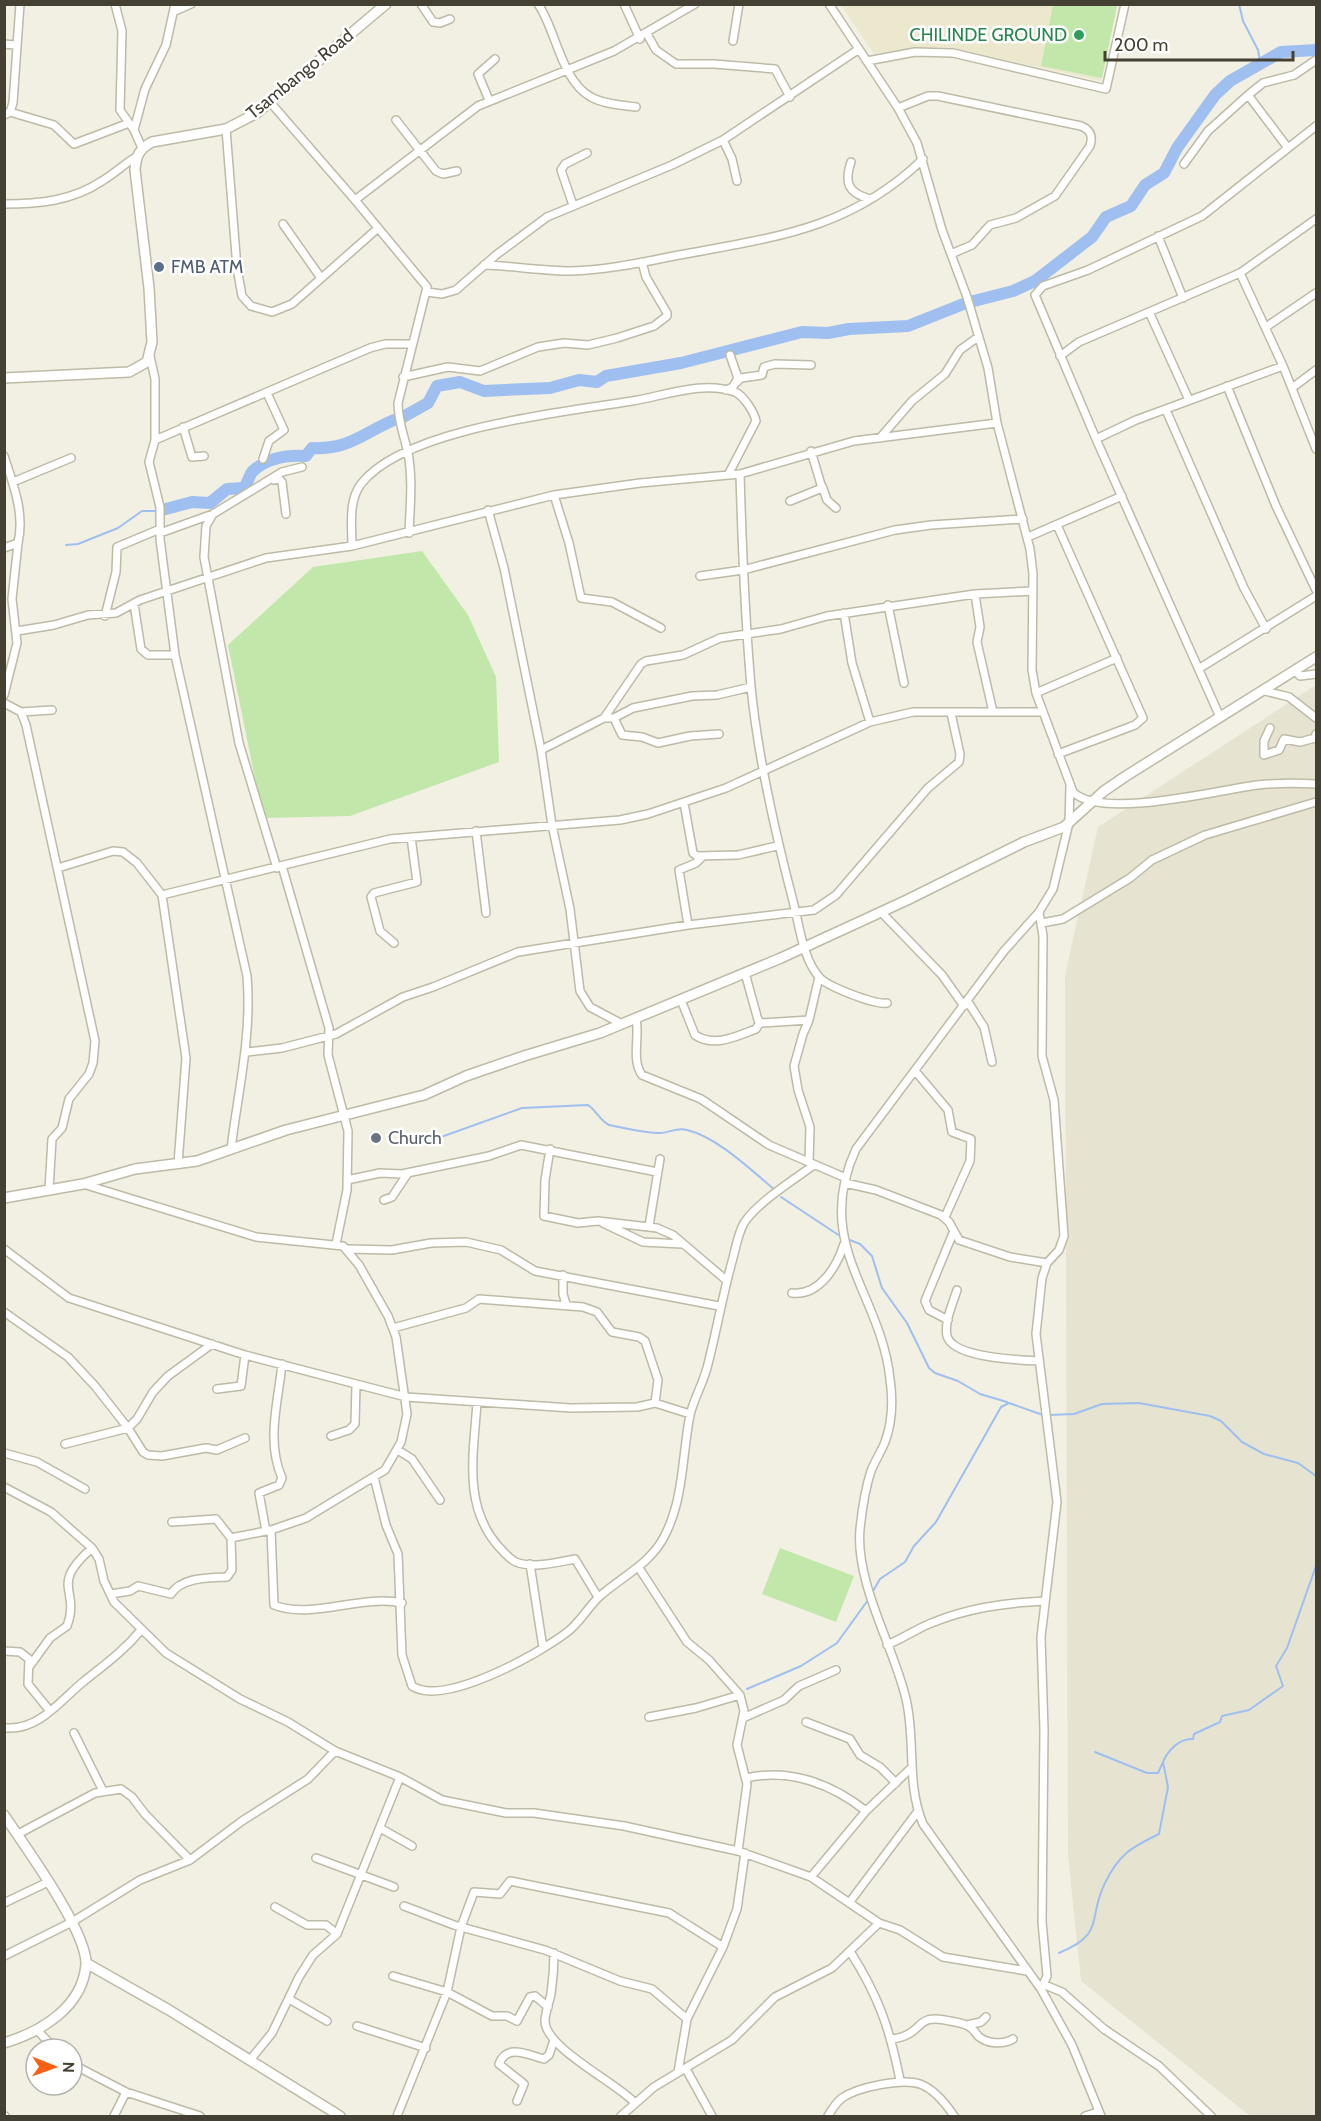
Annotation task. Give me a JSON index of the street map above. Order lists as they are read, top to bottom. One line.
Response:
{"streets":{"street":["Tsambango Road"]},"places":["CHILINDE GROUND","FMB ATM","Church"],"scale_bar":"200 m","north":"right"}
